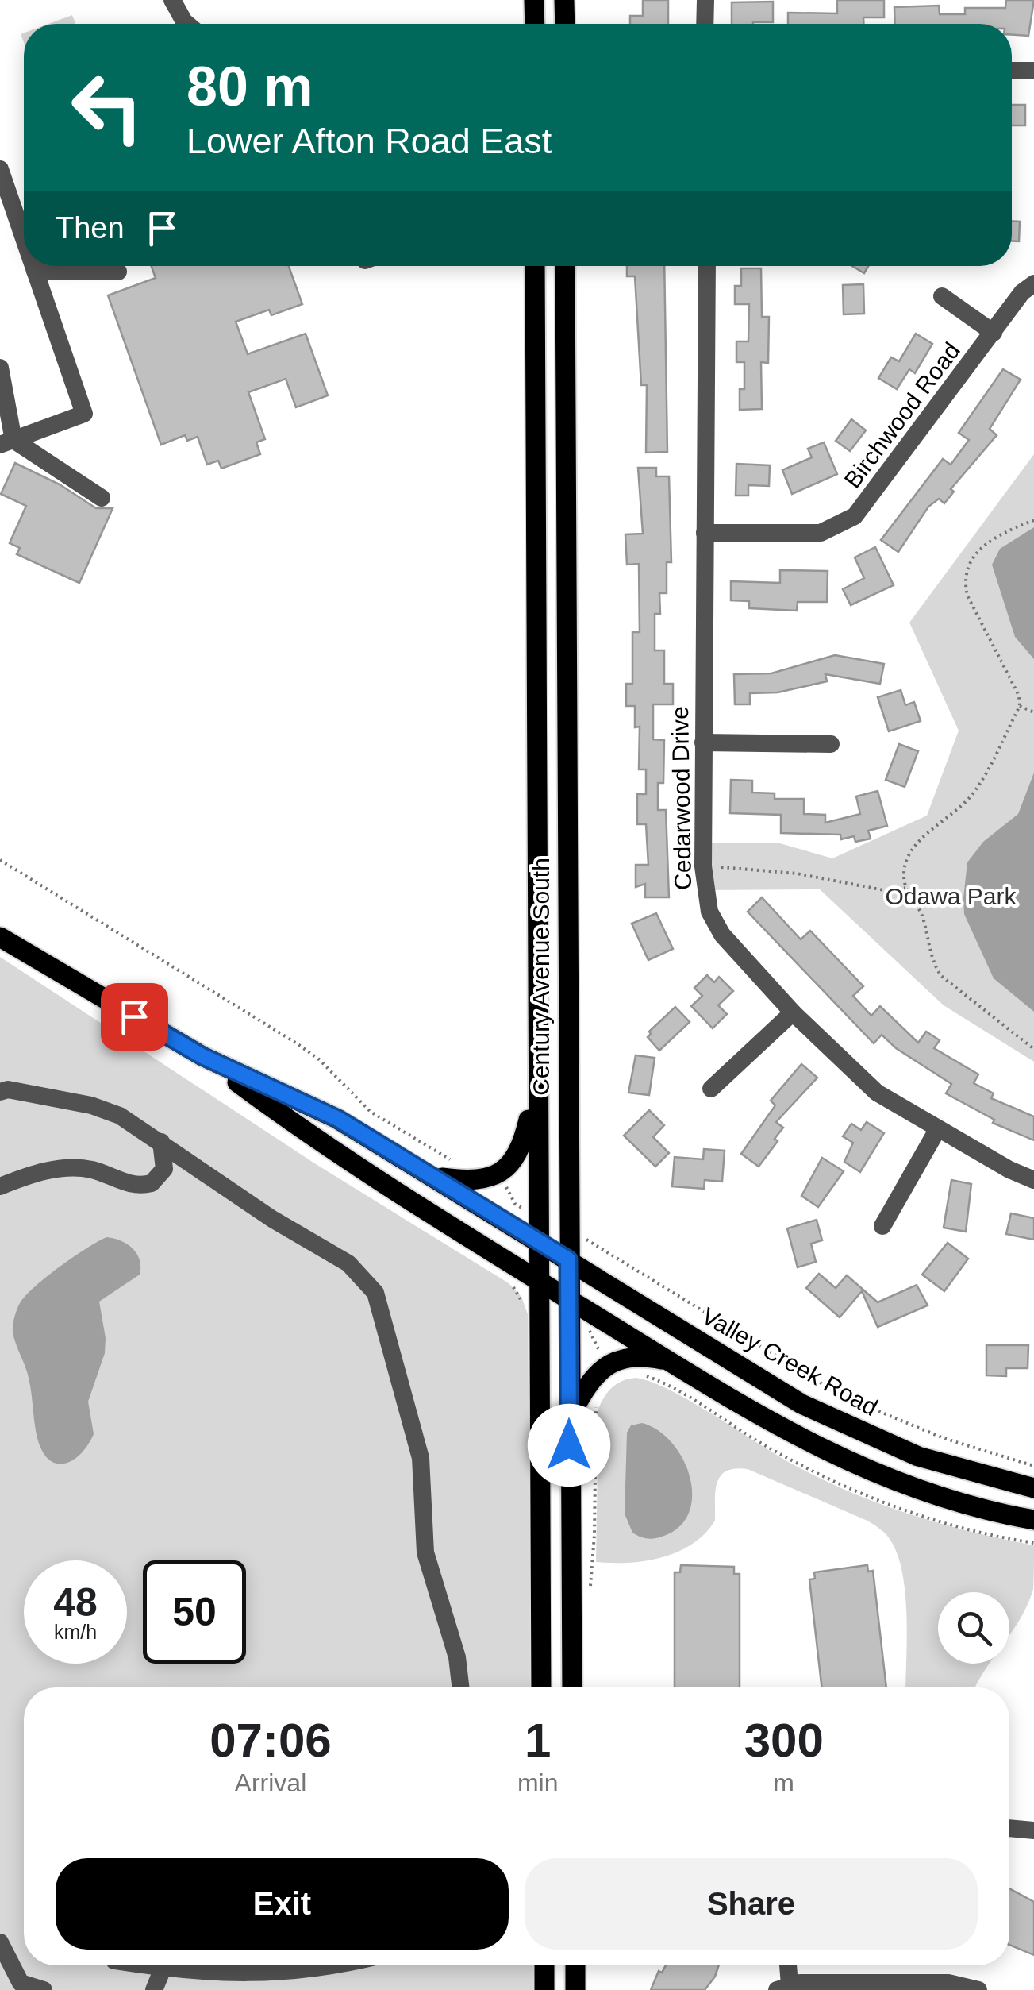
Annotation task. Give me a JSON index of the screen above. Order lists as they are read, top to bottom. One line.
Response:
{"streets":{"main road":["Century Avenue South","Valley Creek Road"],"street":["Birchwood Road","Cedarwood Drive"]},"crossings":[["Birchwood Road","Cedarwood Drive"],["Century Avenue South","Valley Creek Road"]],"parks":["Odawa Park"],"page":{"turn":["80 m","Lower Afton Road East"],"then":"Then","speed":"48 km/h","limit":"50","eta":["07:06","Arrival","1","min","300","m"],"buttons":["Exit","Share"]}}
